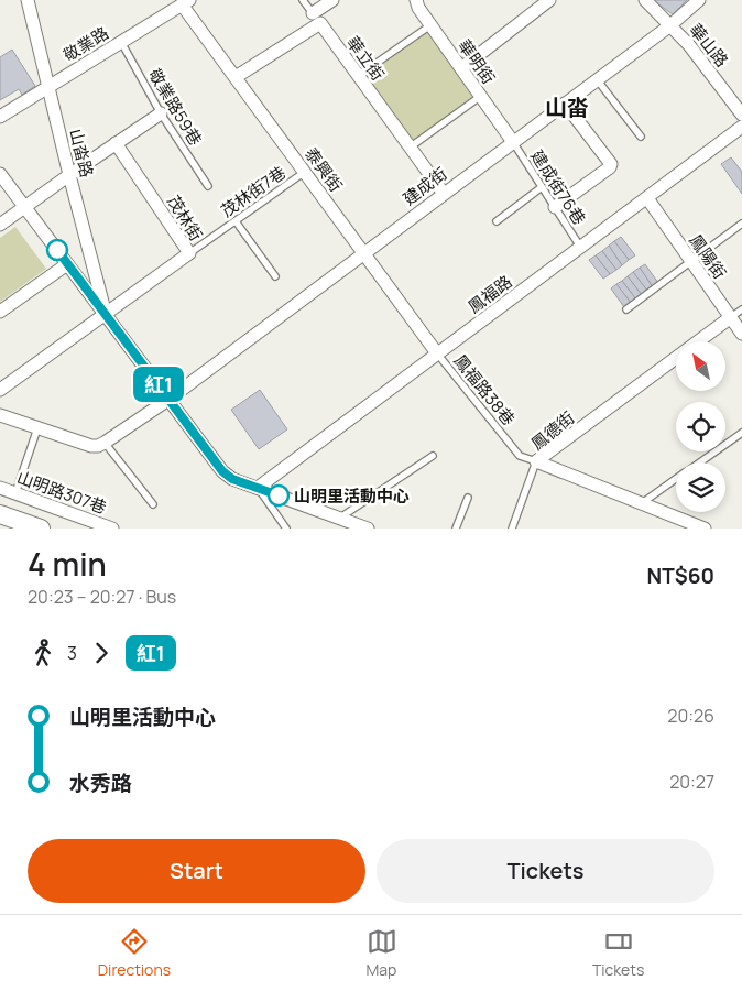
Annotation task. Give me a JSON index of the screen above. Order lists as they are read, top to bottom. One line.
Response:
{"streets":{"street":["敬業路","華山路","華立街","華明街","山畓路","泰興街","建成街","茂林街","鳳陽街","鳳福路","鳳德街","山明路307巷"],"lane":["敬業路59巷","建成街76巷","茂林街7巷","鳳福路38巷"]},"crossings":[["敬業路","敬業路59巷"],["敬業路","山畓路"],["敬業路","泰興街"],["華山路","建成街"],["華立街","建成街"],["華明街","建成街"],["華明街","建成街76巷"],["山畓路","茂林街"],["泰興街","建成街"],["泰興街","茂林街7巷"],["泰興街","鳳福路"],["泰興街","鳳福路38巷"],["建成街","建成街76巷"],["建成街76巷","鳳福路"],["茂林街7巷","茂林街"],["鳳陽街","鳳福路"],["鳳陽街","鳳德街"],["鳳福路","鳳福路38巷"],["鳳福路38巷","鳳德街"]],"districts":["山畓"],"places":["山明里活動中心"],"lines":["bus line 紅1"],"north":"top left","page":{"on_map":"紅1","heading":["4 min","20:23 – 20:27 · Bus","NT$60"],"legs":["3","紅1"],"list":[{"name":"山明里活動中心","value":"20:26"},{"name":"水秀路","value":"20:27"}],"buttons":["Start","Tickets"],"tabs":["Directions","Map","Tickets"]}}
